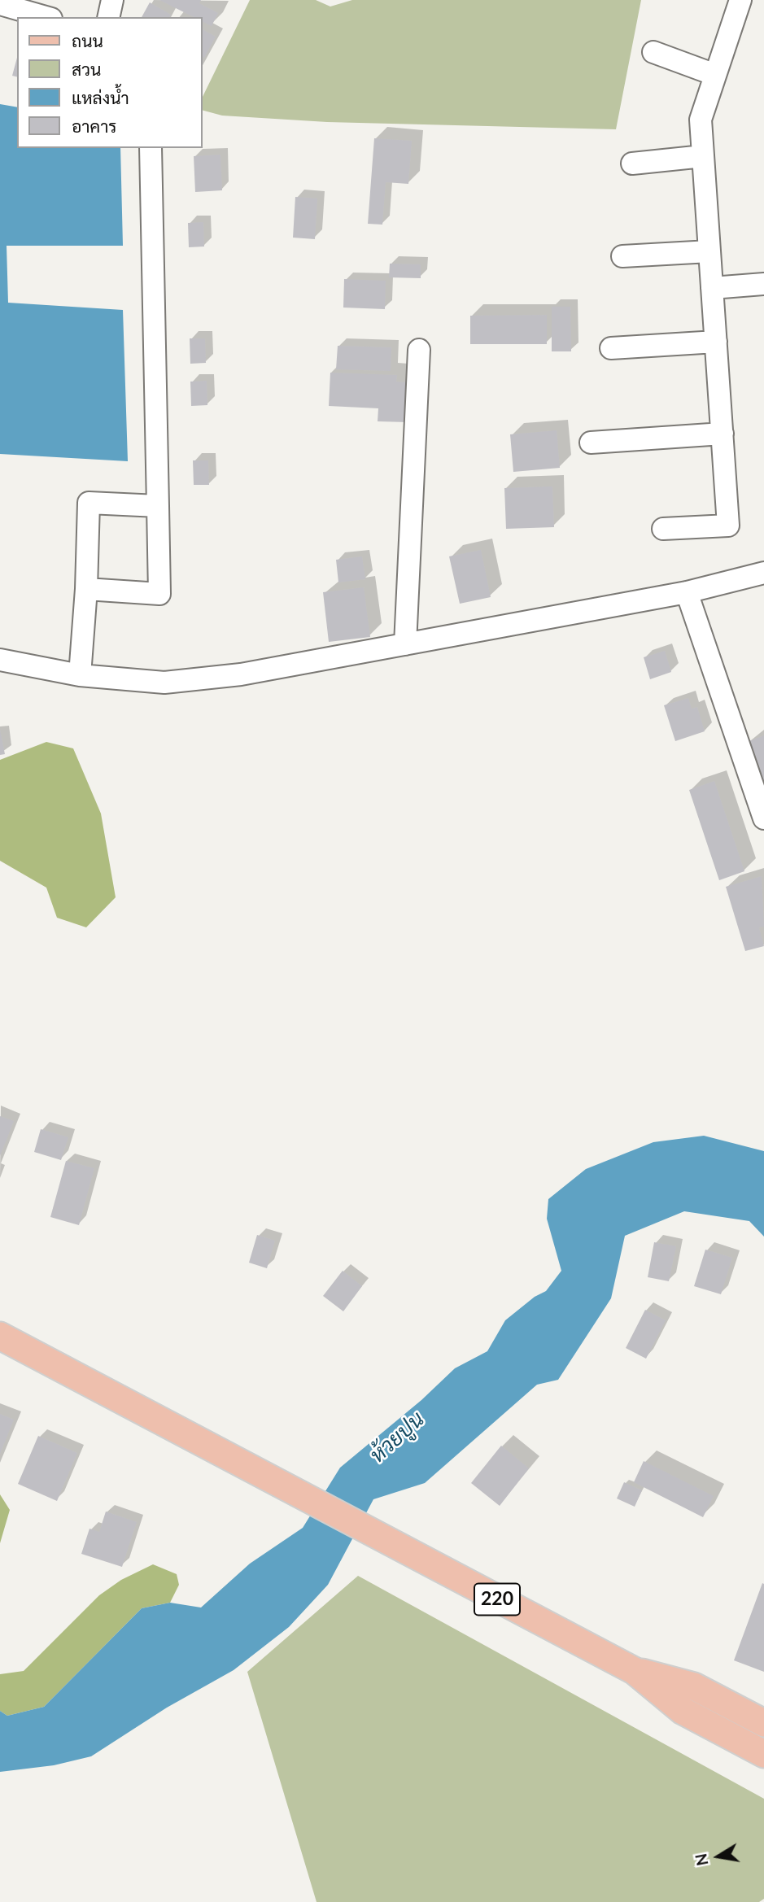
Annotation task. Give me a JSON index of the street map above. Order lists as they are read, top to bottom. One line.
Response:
{"streets":{"main road":["220"]},"water":["ห้วยปูน"],"legend":["ถนน","สวน","แหล่งน้ำ","อาคาร"],"north":"left"}
